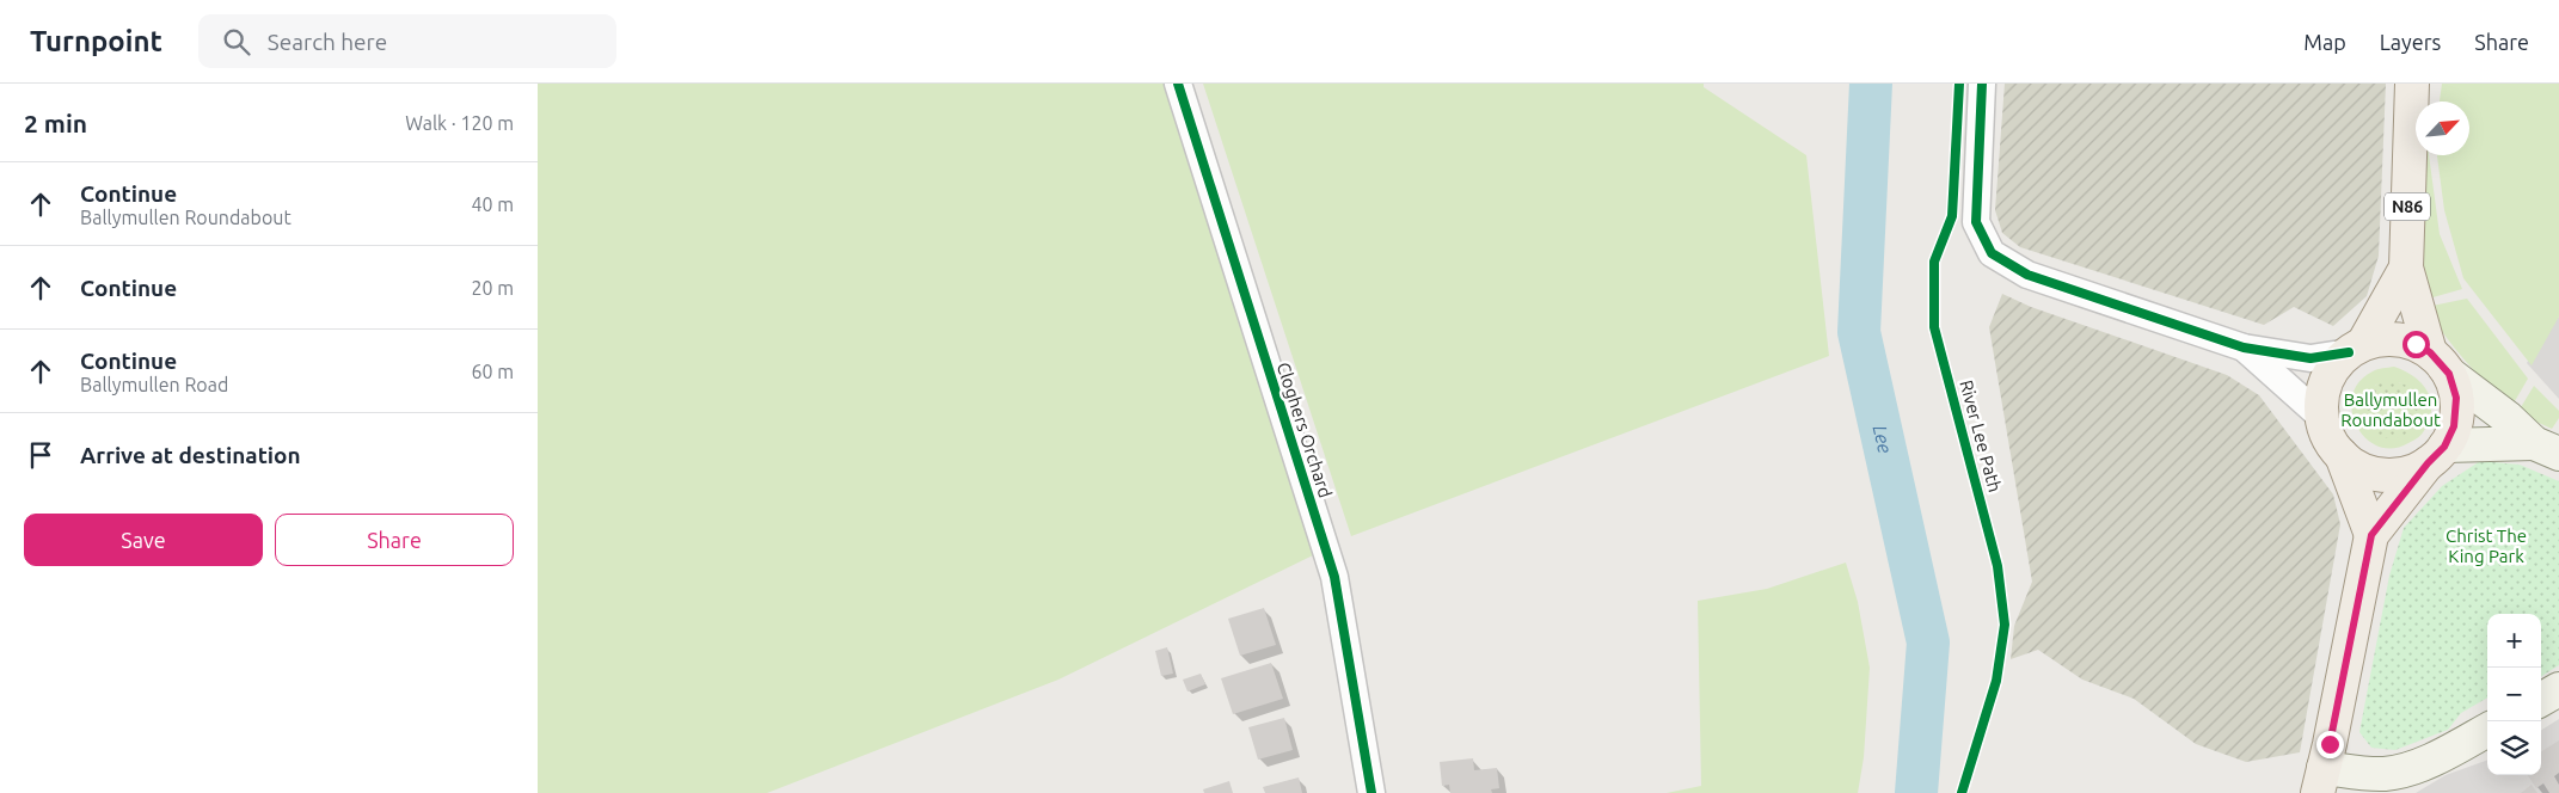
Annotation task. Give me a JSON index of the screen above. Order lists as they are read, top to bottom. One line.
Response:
{"streets":{"main road":["N86"],"street":["Cloghers Orchard"],"cycle path":["River Lee Path"]},"water":["Lee"],"parks":["Ballymullen Roundabout","Christ The King Park"],"north":"top right","page":{"header":"Turnpoint","search":"Search here","nav":["Map","Layers","Share"],"heading":["2 min","Walk · 120 m"],"list":[["Continue","Ballymullen Roundabout","40 m"],["Continue","20 m"],["Continue","Ballymullen Road","60 m"],"Arrive at destination"],"buttons":["Save","Share"],"map_buttons":["+","−"]}}
